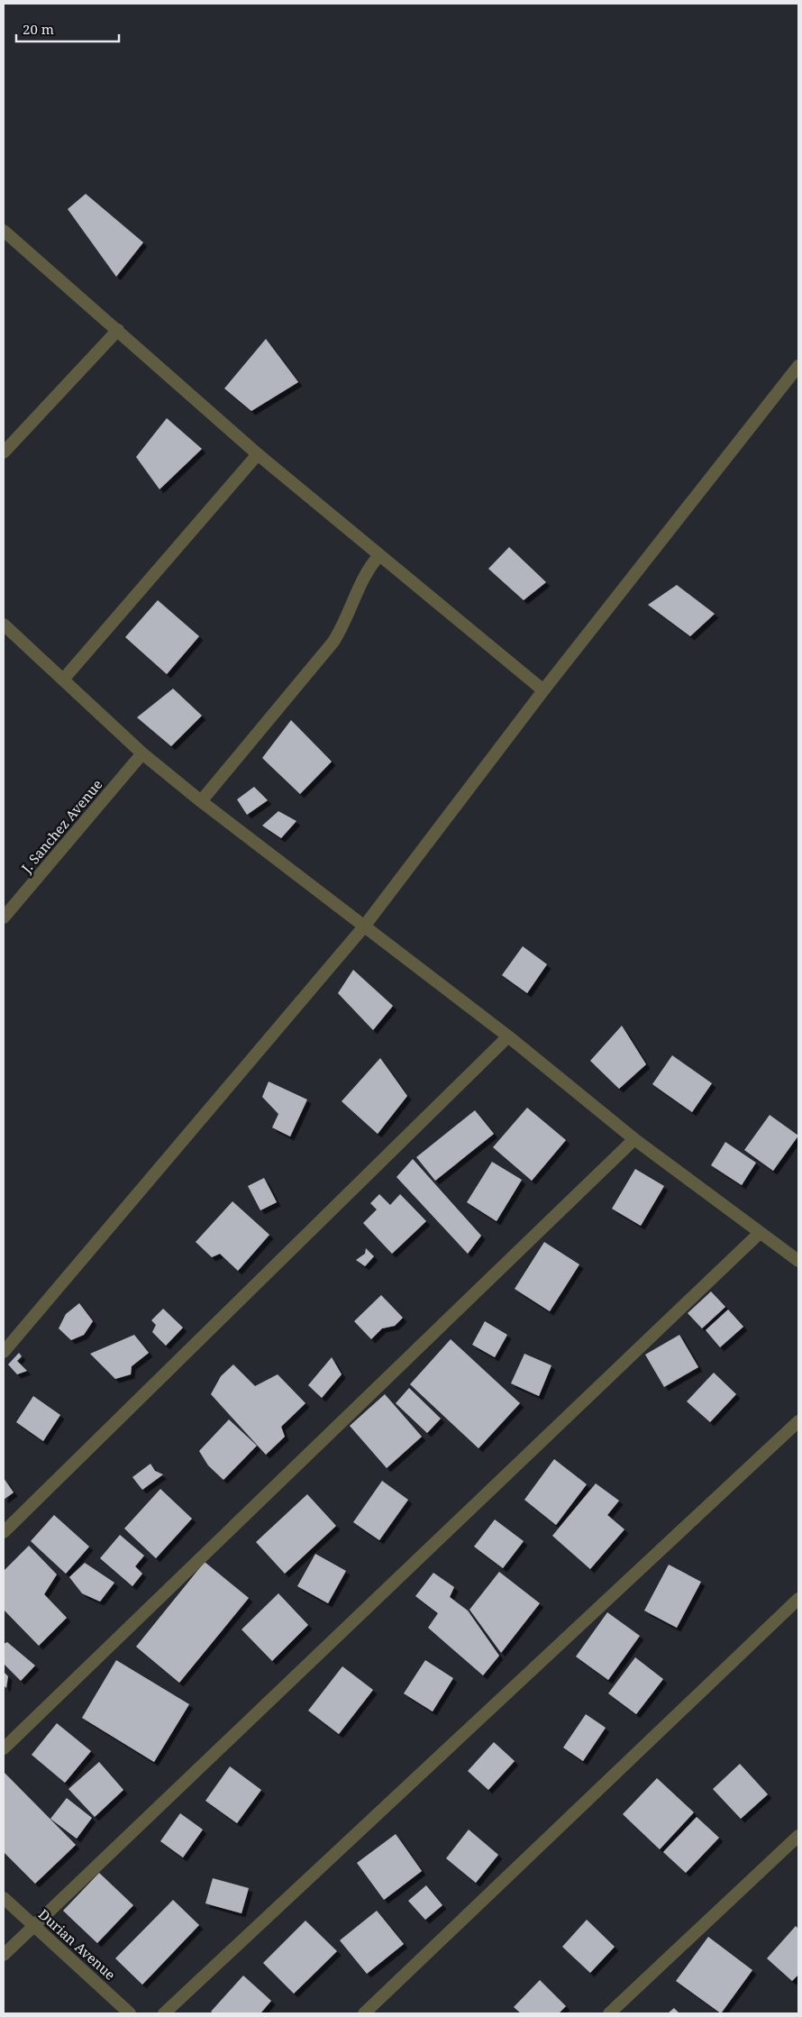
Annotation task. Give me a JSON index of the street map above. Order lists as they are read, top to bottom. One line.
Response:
{"streets":{"street":["J. Sanchez Avenue","Durian Avenue"]},"scale_bar":"20 m"}
